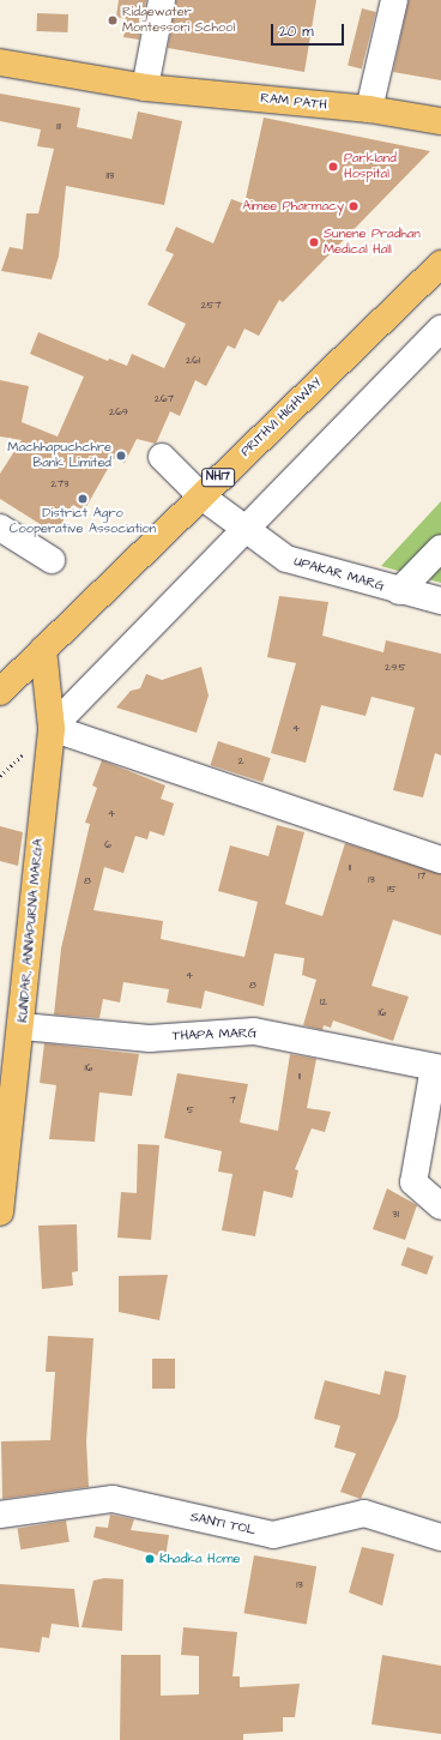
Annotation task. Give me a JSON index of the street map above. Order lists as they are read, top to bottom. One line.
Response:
{"streets":{"main road":["RAM PATH","PRITHVI HIGHWAY","NH17","KUNDAR, ANNAPURNA MARGA"],"street":["UPAKAR MARG","THAPA MARG","SANTI TOL"]},"crossings":[["PRITHVI HIGHWAY","UPAKAR MARG"],["PRITHVI HIGHWAY","KUNDAR, ANNAPURNA MARGA"],["KUNDAR, ANNAPURNA MARGA","THAPA MARG"]],"places":["Ridgewater Montessori School","Parkland Hospital","Aimee Pharmacy","Sunene Pradhan Medical Hall","Machhapuchchre Bank Limited","District Agro Cooperative Association","Khadka Home"],"house_numbers":["111","113","257","261","267","269","273","29.5","4","2","4","6","11","17","13","8","15","4","8","12","16","16","11","7","5","31","13"],"scale_bar":"20 m"}
